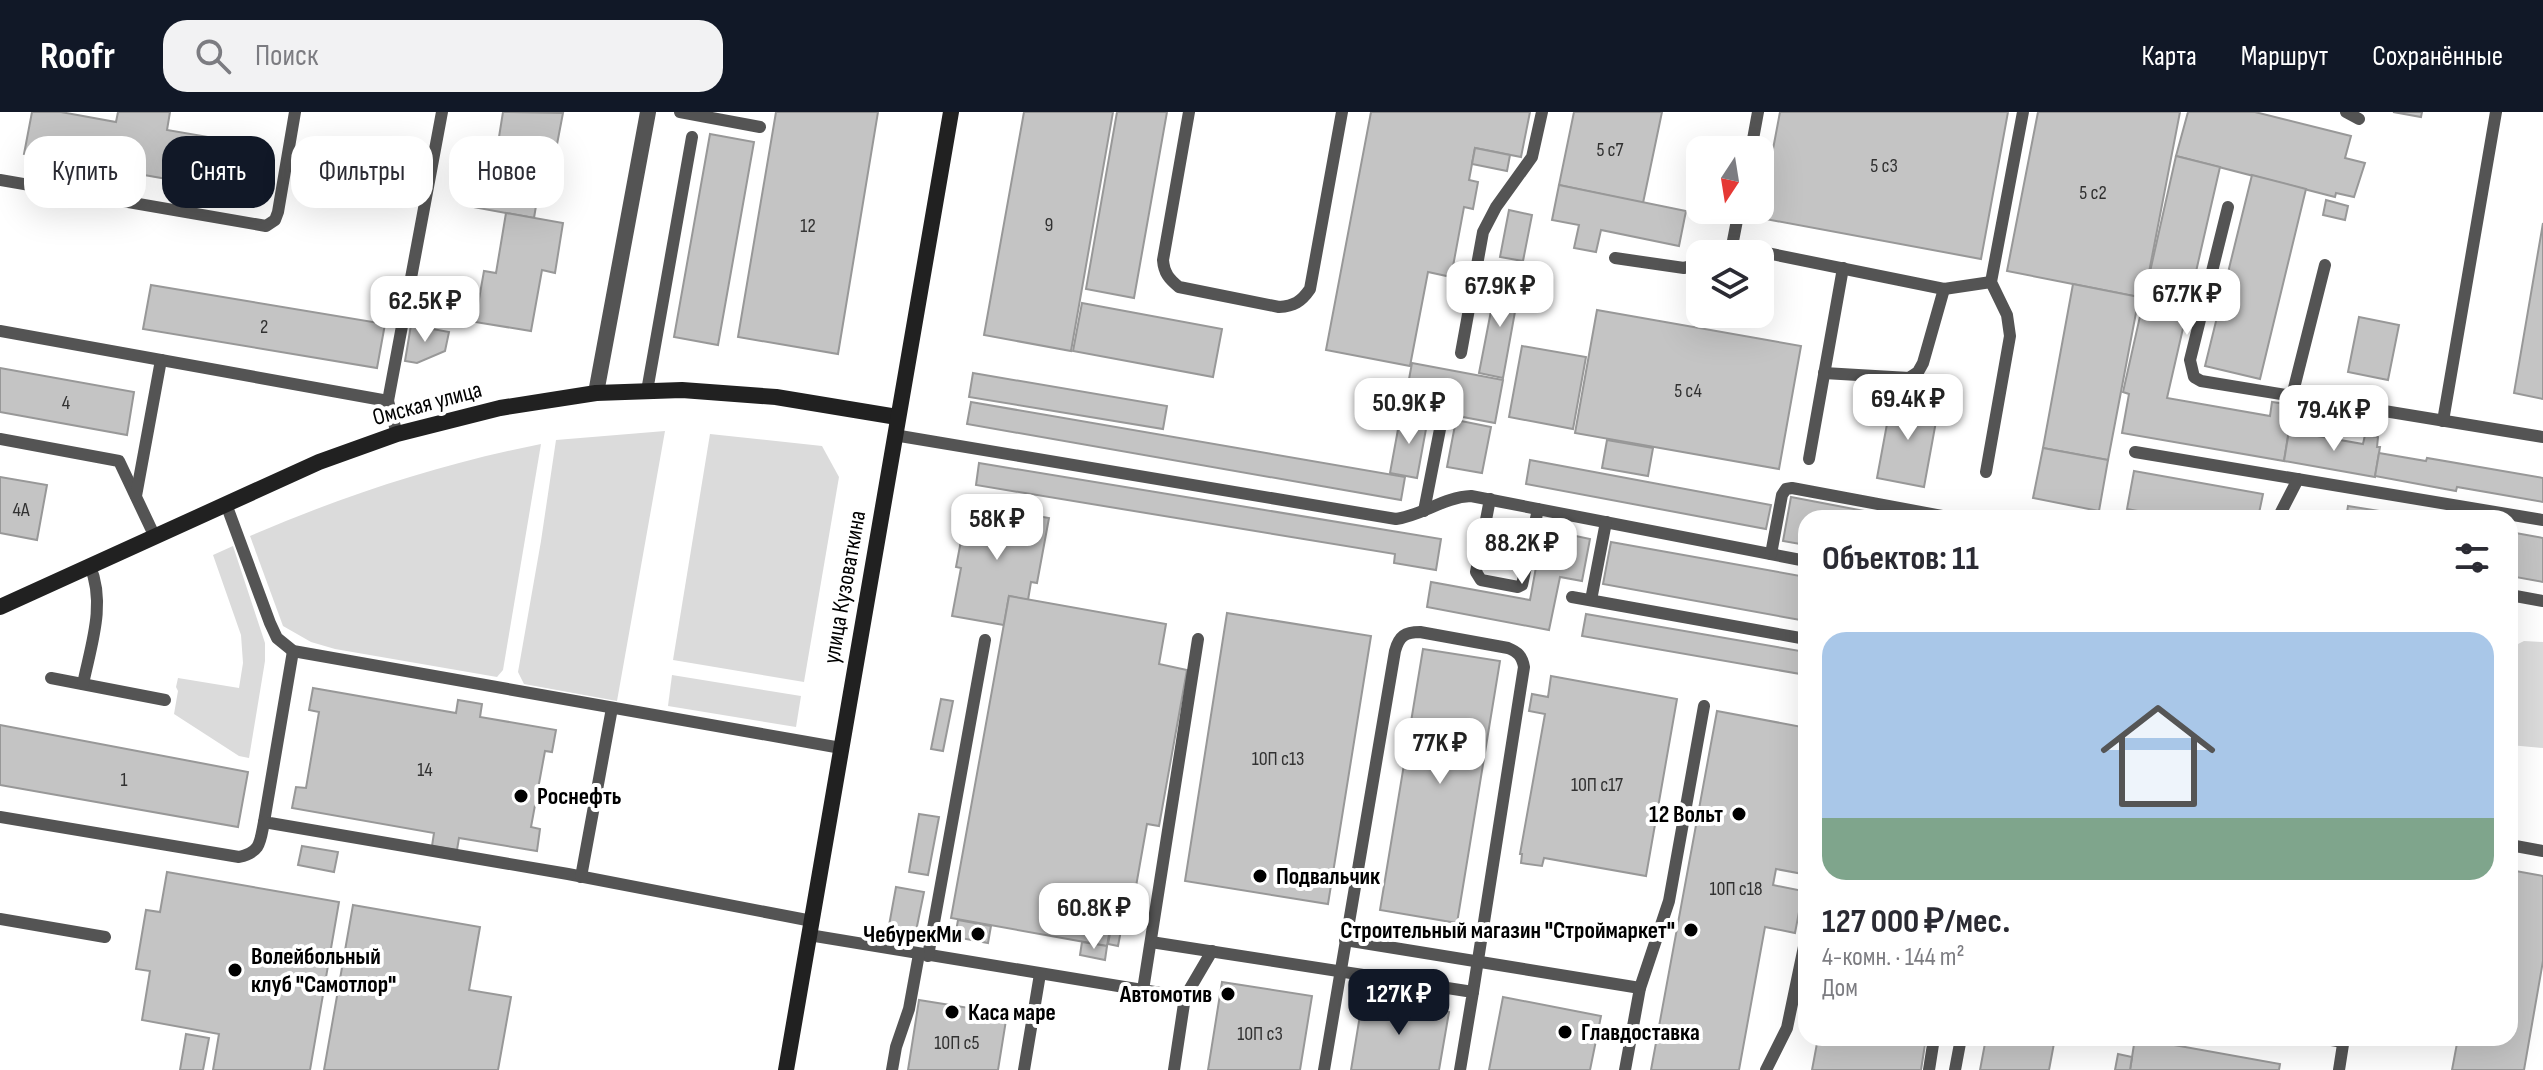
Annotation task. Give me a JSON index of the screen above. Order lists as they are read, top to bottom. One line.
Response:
{"streets":{"main road":["Омская улица","улица Кузоваткина"]},"crossings":[["Омская улица","улица Кузоваткина"]],"places":["Роснефть","12 Вольт","Подвальчик","Строительный магазин \"Строймаркет\"","ЧебурекМи","Волейбольный клуб \"Самотлор\"","Автомотив","Каса маре","Главдоставка"],"house_numbers":["5 с7","5 с3","5 с2","9","12","2","5 с4","4","4А","10П с13","14","1","10П с17","10П с18","10П с3","10П с5"],"north":"bottom","page":{"header":"Roofr","search":"Поиск","nav":["Карта","Маршрут","Сохранённые"],"chip":["Купить","Снять","Фильтры","Новое"],"price":["67.9K ₽","67.7K ₽","62.5K ₽","69.4K ₽","50.9K ₽","79.4K ₽","58K ₽","88.2K ₽","77K ₽","60.8K ₽","127K ₽"],"heading":"Объектов: 11","list":[{"name":"127 000 ₽/мес.","note":"4-комн. · 144 m² · Дом"}]}}
